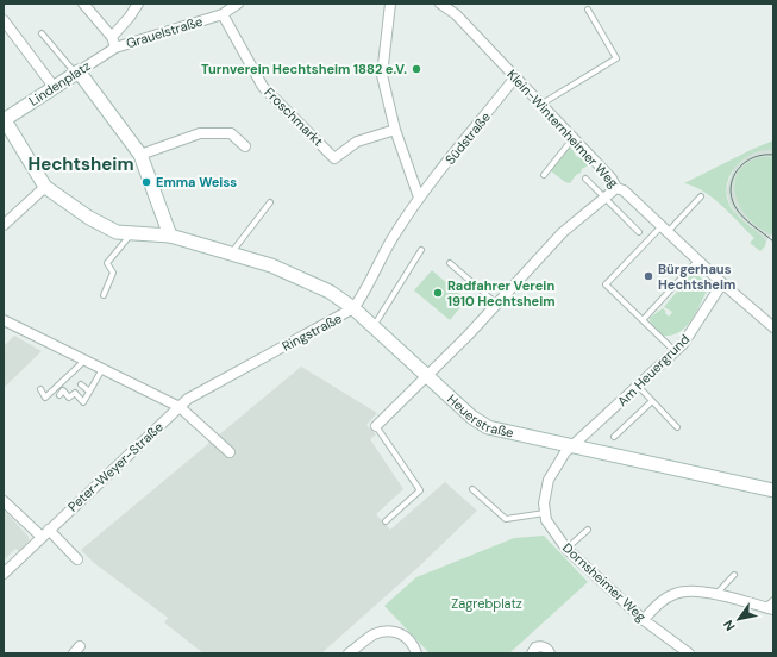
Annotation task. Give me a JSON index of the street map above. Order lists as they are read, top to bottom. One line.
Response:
{"streets":{"street":["Grauelstraße","Lindenplatz","Froschmarkt","Klein-Winternheimer Weg","Südstraße","Ringstraße","Am Heuergrund","Heuerstraße","Peter-Weyer-Straße","Dornsheimer Weg"]},"crossings":[["Grauelstraße","Lindenplatz"],["Grauelstraße","Froschmarkt"],["Klein-Winternheimer Weg","Südstraße"],["Klein-Winternheimer Weg","Am Heuergrund"],["Südstraße","Ringstraße"],["Ringstraße","Heuerstraße"],["Ringstraße","Peter-Weyer-Straße"],["Am Heuergrund","Heuerstraße"],["Am Heuergrund","Dornsheimer Weg"],["Heuerstraße","Dornsheimer Weg"]],"districts":["Hechtsheim"],"parks":["Zagrebplatz"],"places":["Turnverein Hechtsheim 1882 e.V.","Emma Weiss","Bürgerhaus Hechtsheim","Radfahrer Verein 1910 Hechtsheim"],"north":"bottom left"}
